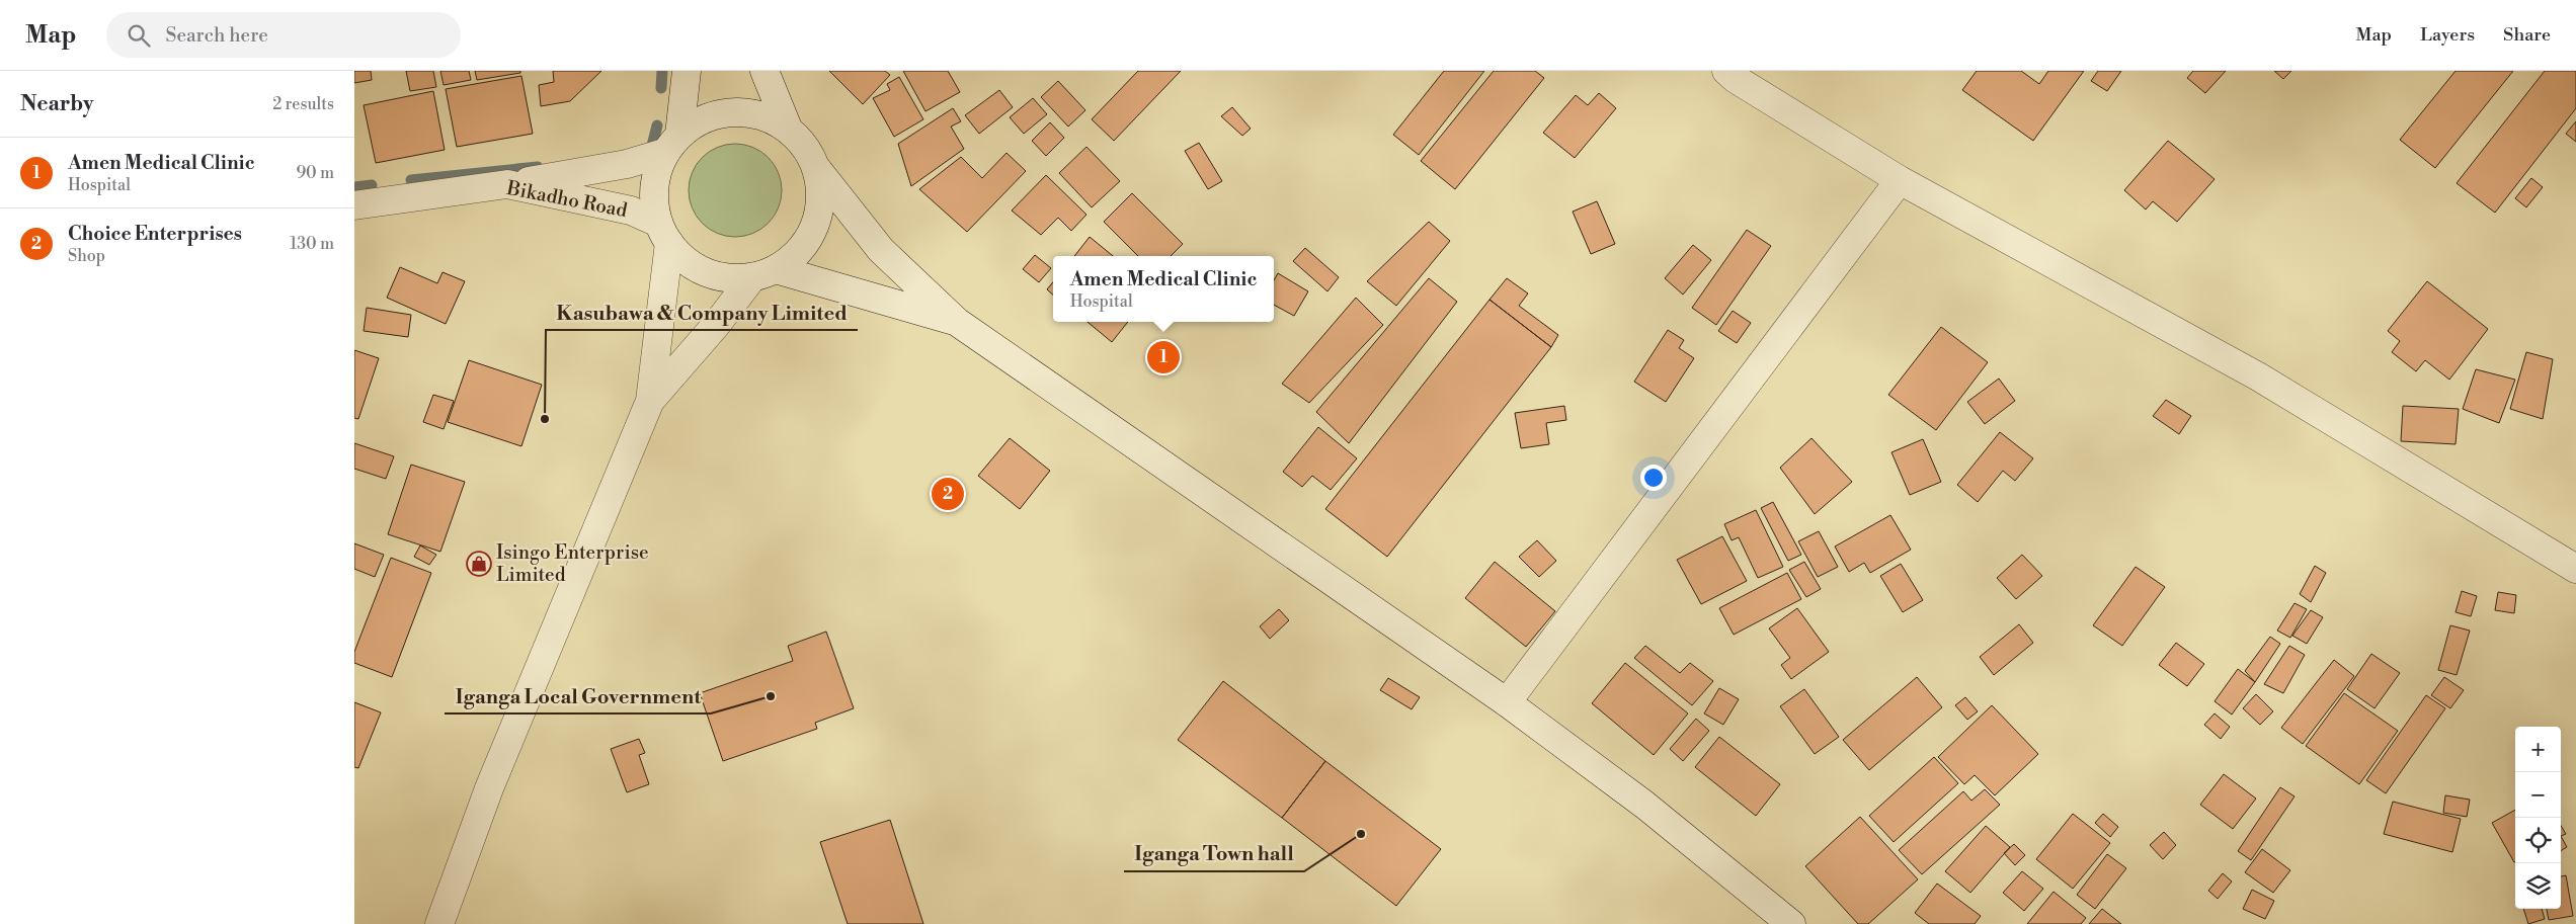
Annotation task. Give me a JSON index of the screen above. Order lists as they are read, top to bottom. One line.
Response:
{"streets":{"street":["Bikadho Road"]},"places":{"other":["Kasubawa & Company Limited","Iganga Local Government","Iganga Town hall"],"shop":["Isingo Enterprise Limited"]},"page":{"header":"Map","search":"Search here","nav":["Map","Layers","Share"],"heading":["Nearby","2 results"],"list":[{"mark":"1","name":"Amen Medical Clinic","note":"Hospital","value":"90 m"},{"mark":"2","name":"Choice Enterprises","note":"Shop","value":"130 m"}],"popup":["Amen Medical Clinic","Hospital"],"pins":["1","2"],"map_buttons":["+","−"]}}
